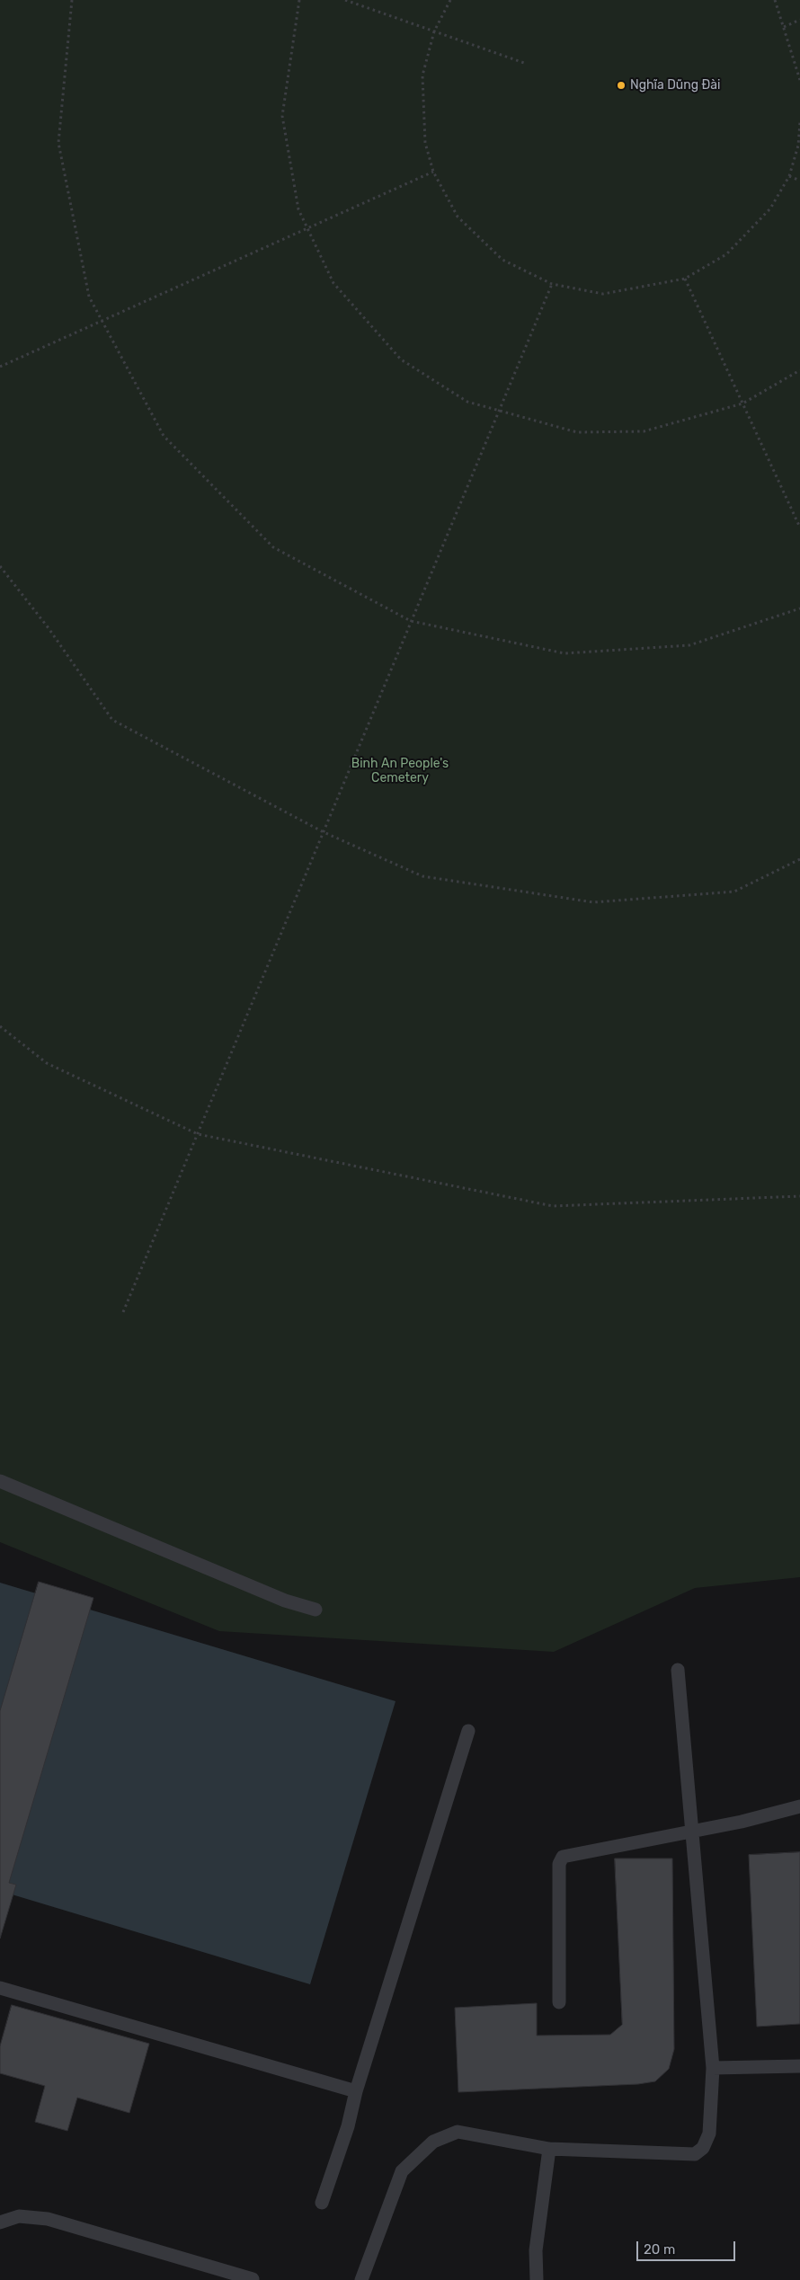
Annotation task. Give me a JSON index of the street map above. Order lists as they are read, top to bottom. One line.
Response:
{"parks":["Binh An People's Cemetery"],"places":["Nghĩa Dũng Đài"],"scale_bar":"20 m"}
